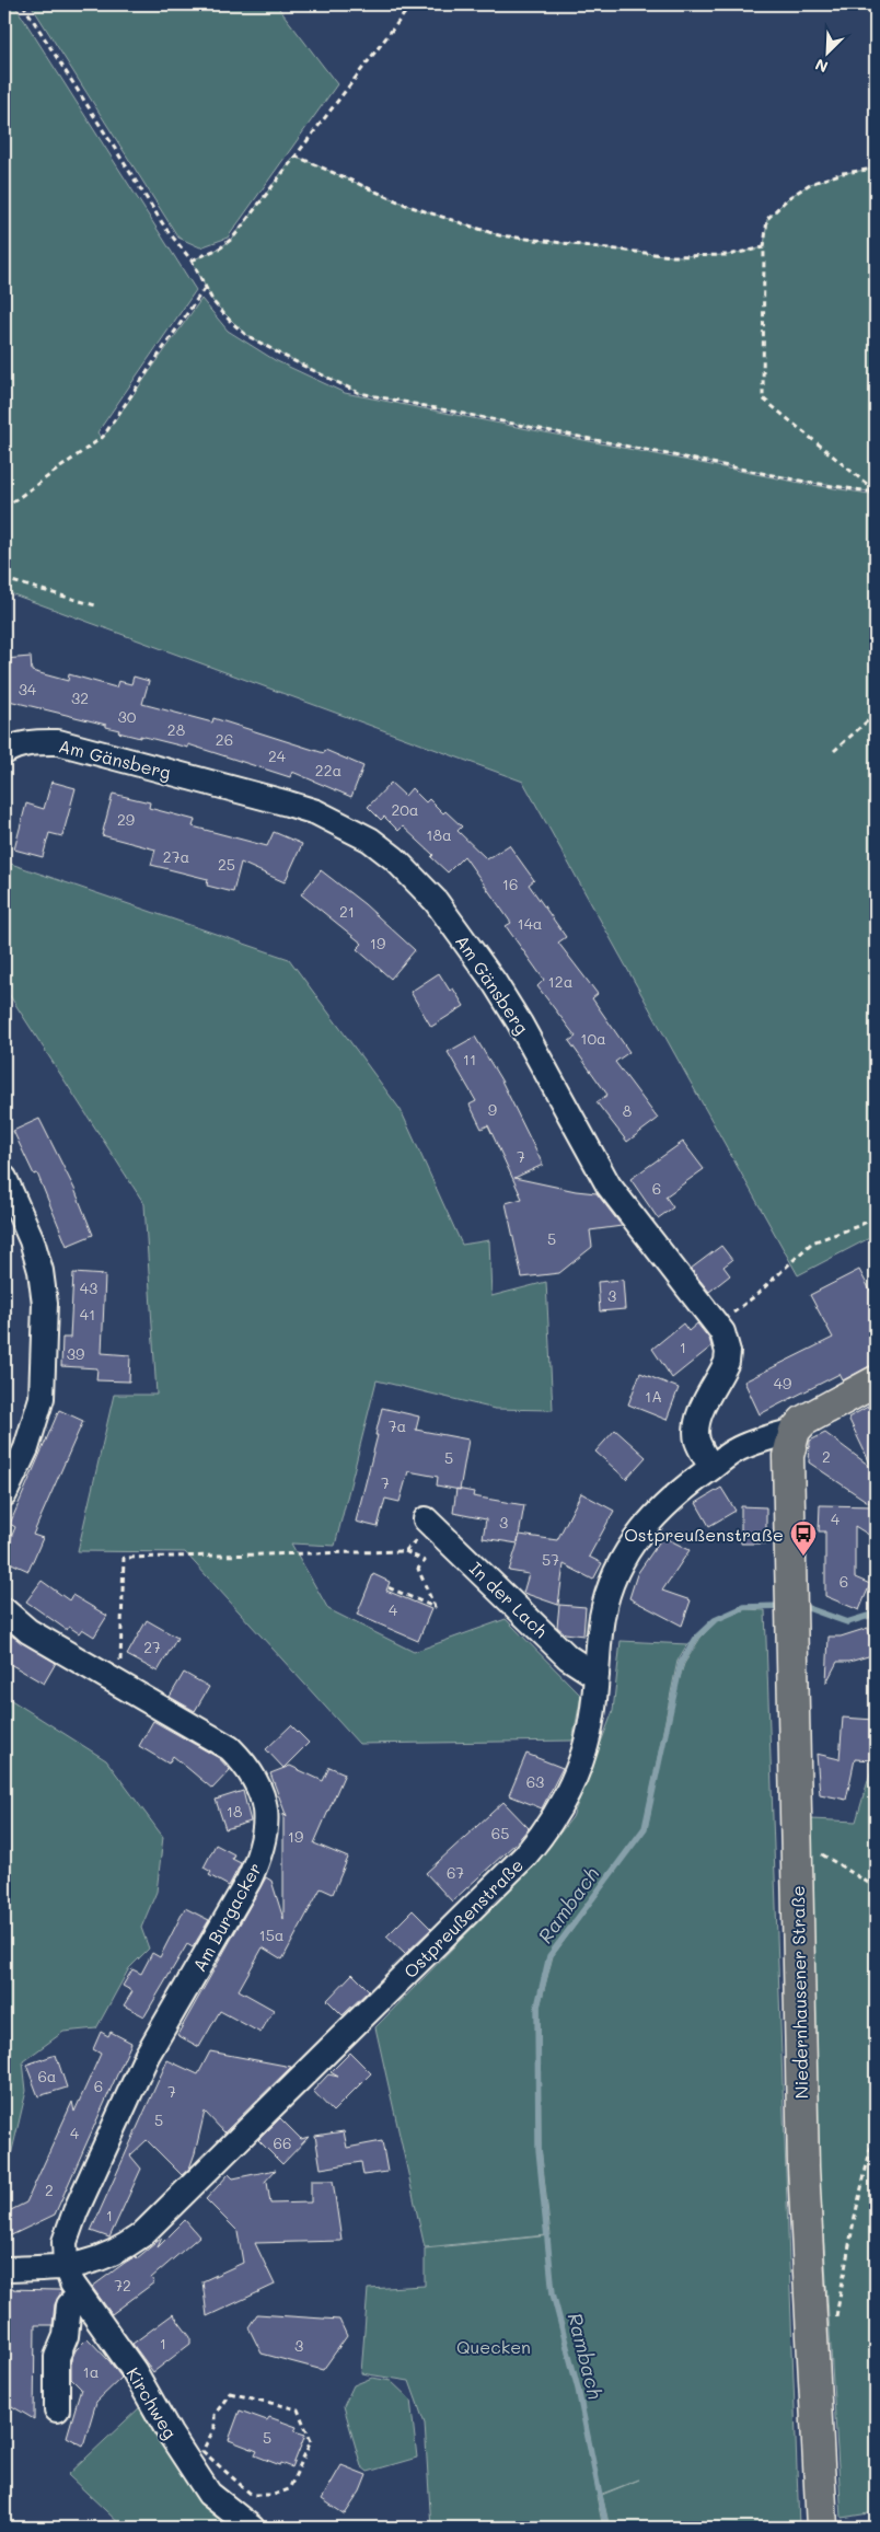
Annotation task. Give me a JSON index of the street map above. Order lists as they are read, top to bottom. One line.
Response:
{"streets":{"main road":["Ostpreußenstraße","Niedernhausener Straße"],"street":["Am Gänsberg","In der Lach","Am Burgacker","Kirchweg"]},"crossings":[["Am Gänsberg","Ostpreußenstraße"],["In der Lach","Ostpreußenstraße"],["Am Burgacker","Ostpreußenstraße"],["Am Burgacker","Kirchweg"],["Ostpreußenstraße","Niedernhausener Straße"],["Ostpreußenstraße","Kirchweg"]],"water":["Rambach"],"parks":["Quecken"],"places":{"bus stop":["Ostpreußenstraße"]},"house_numbers":["34","32","30","28","26","24","22a","20a","29","18a","27a","25","16","21","14a","19","12a","10a","11","9","8","7","6","5","43","3","41","1","39","49","1A","7a","2","5","7","4","3","57","6","4","27","63","18","65","19","67","15a","6a","6","7","5","4","66","2","1","72","1","3","1a","5"],"north":"bottom left"}
